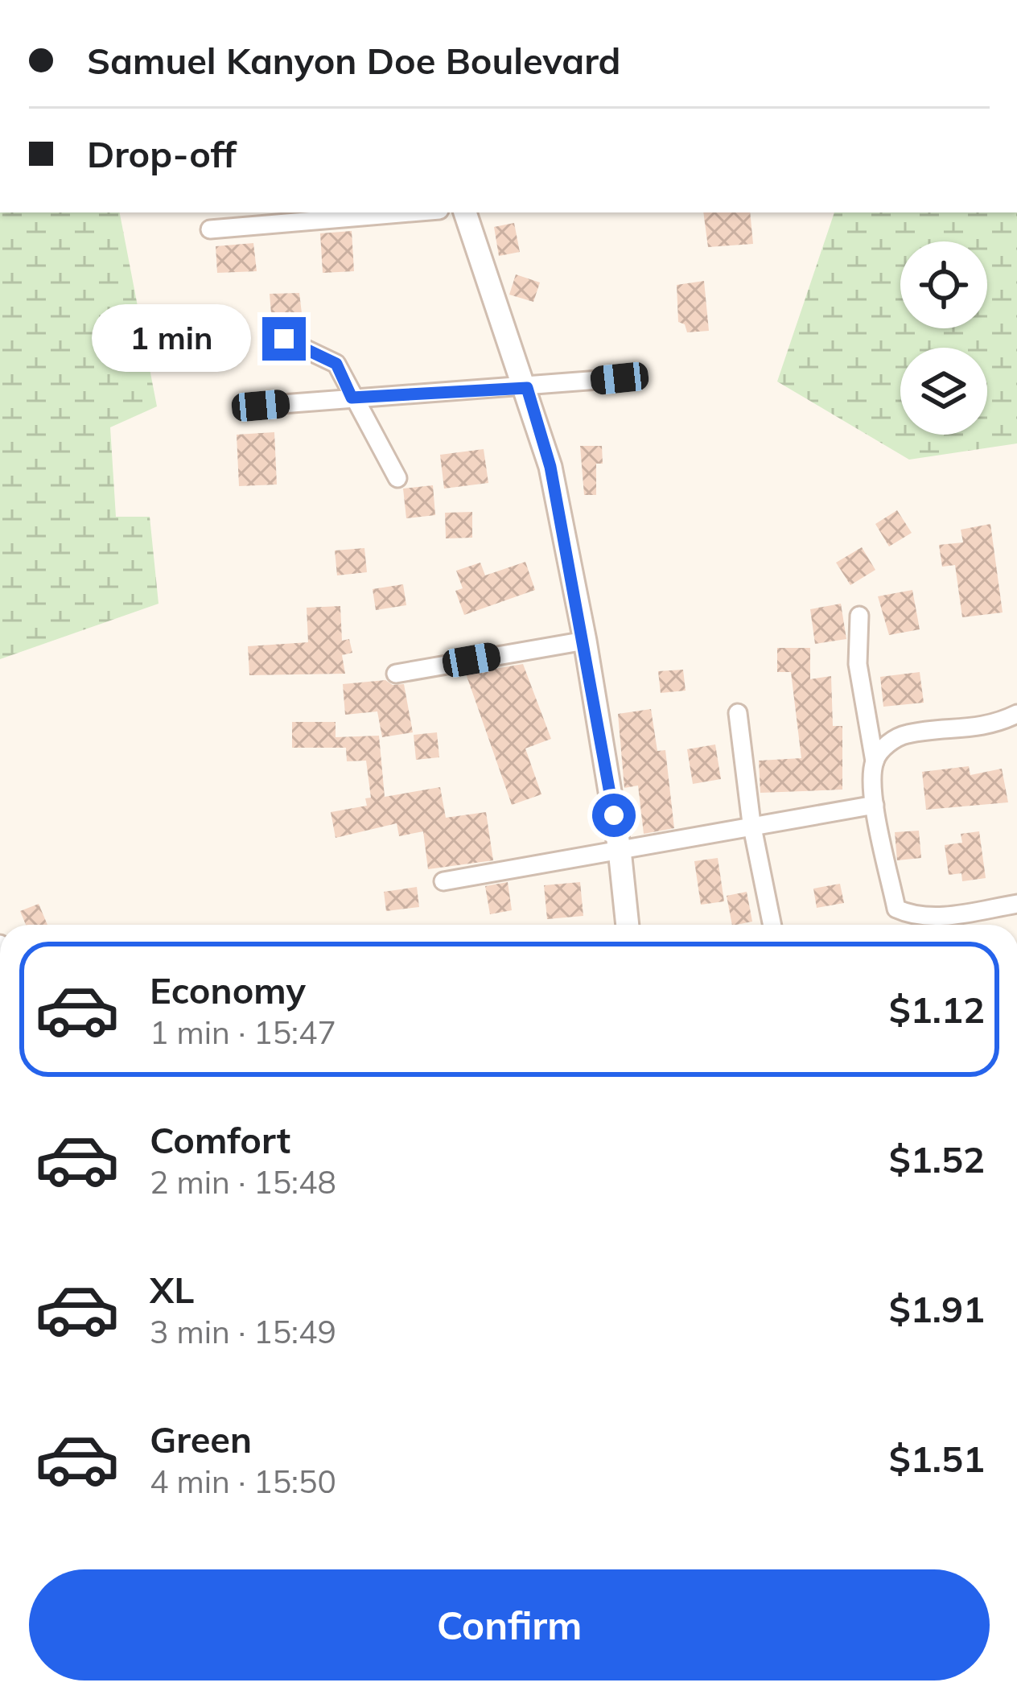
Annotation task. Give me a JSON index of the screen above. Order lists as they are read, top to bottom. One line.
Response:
{"page":{"banner":["Samuel Kanyon Doe Boulevard","Drop-off"],"bubble":"1 min","list":[{"name":"Economy","note":"1 min · 15:47","value":"$1.12"},{"name":"Comfort","note":"2 min · 15:48","value":"$1.52"},{"name":"XL","note":"3 min · 15:49","value":"$1.91"},{"name":"Green","note":"4 min · 15:50","value":"$1.51"}],"buttons":"Confirm"}}
